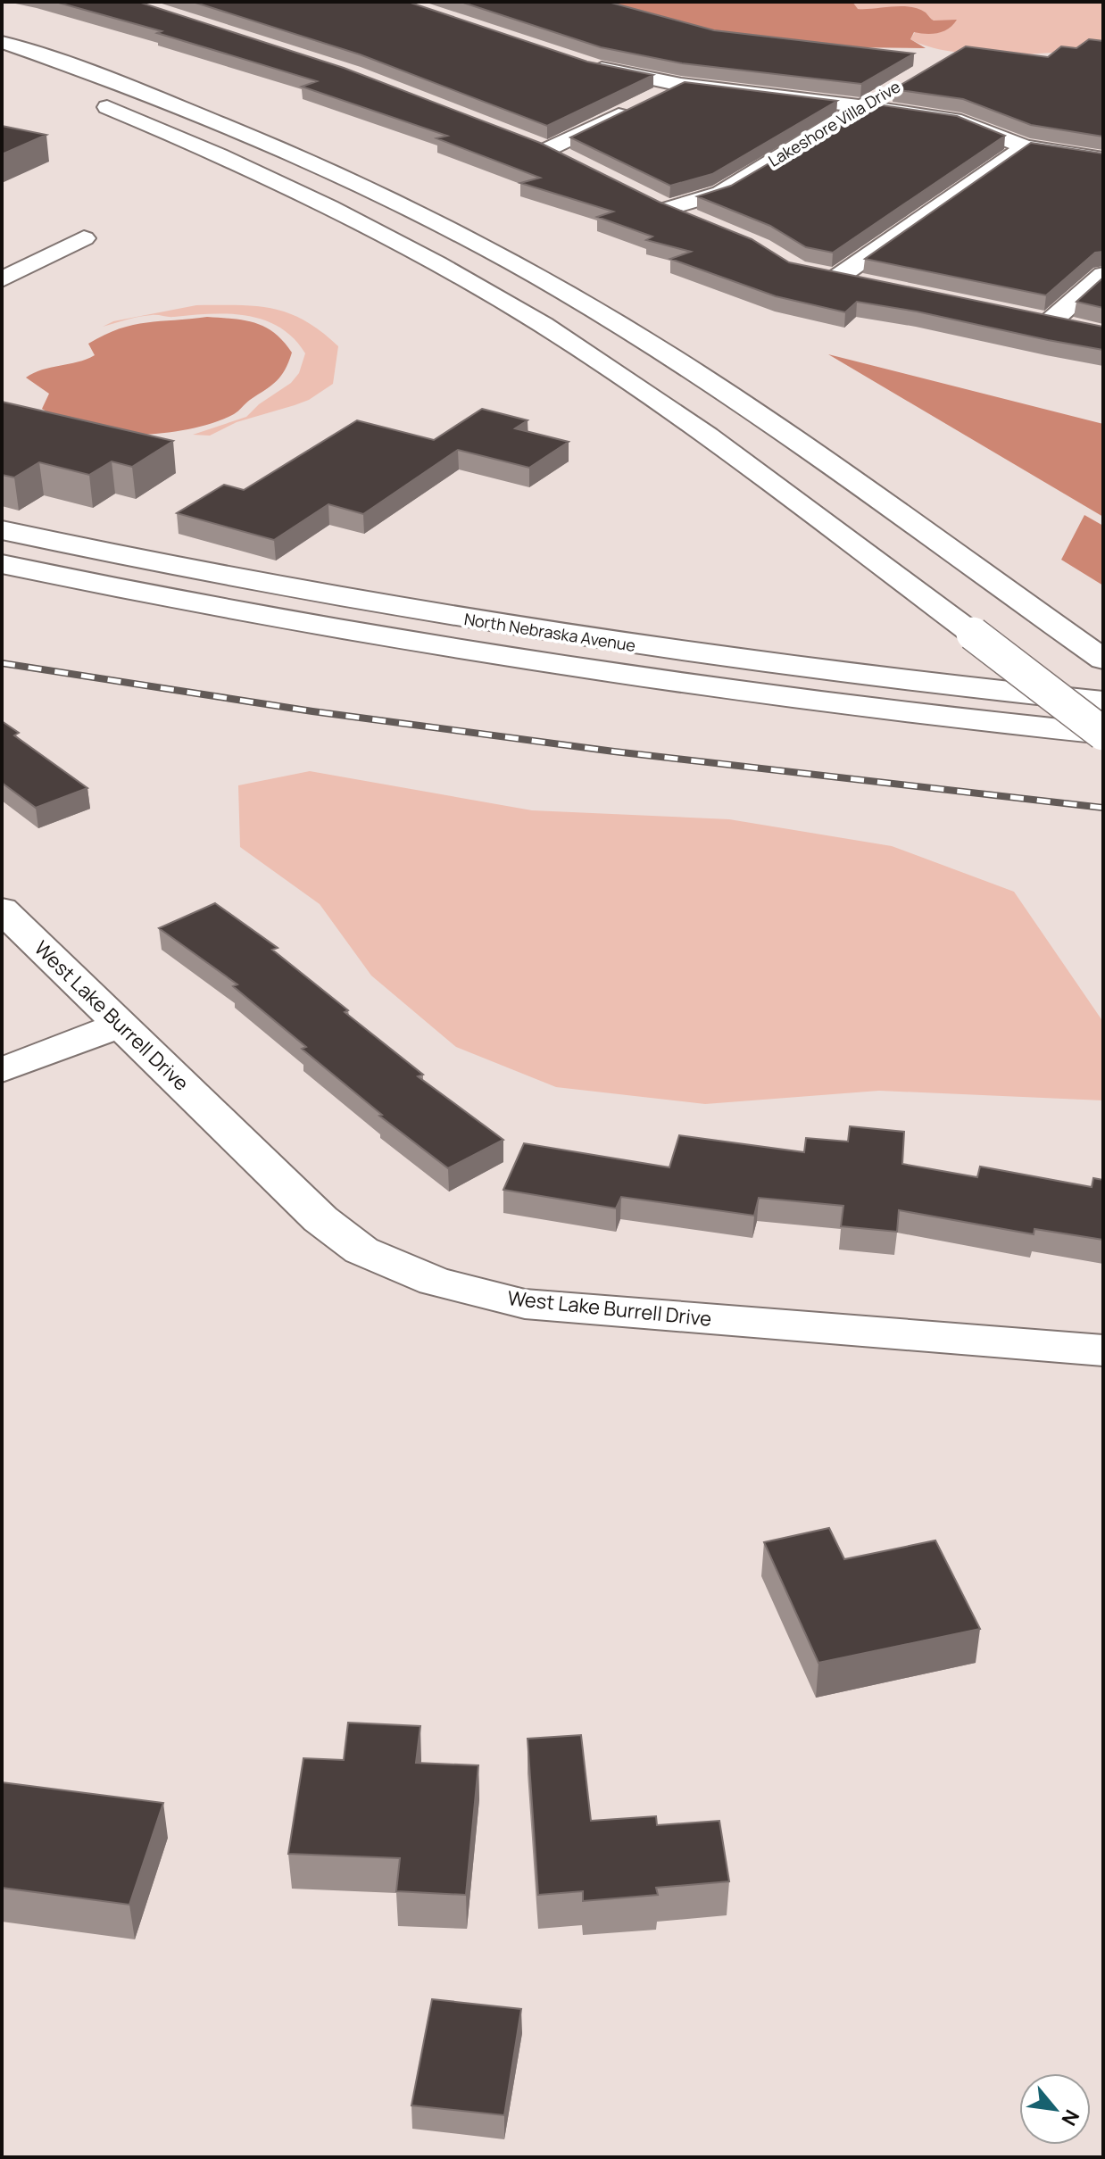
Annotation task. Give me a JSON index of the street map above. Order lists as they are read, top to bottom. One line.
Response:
{"streets":{"main road":["Lakeshore Villa Drive","North Nebraska Avenue","West Lake Burrell Drive"]},"north":"bottom right"}
